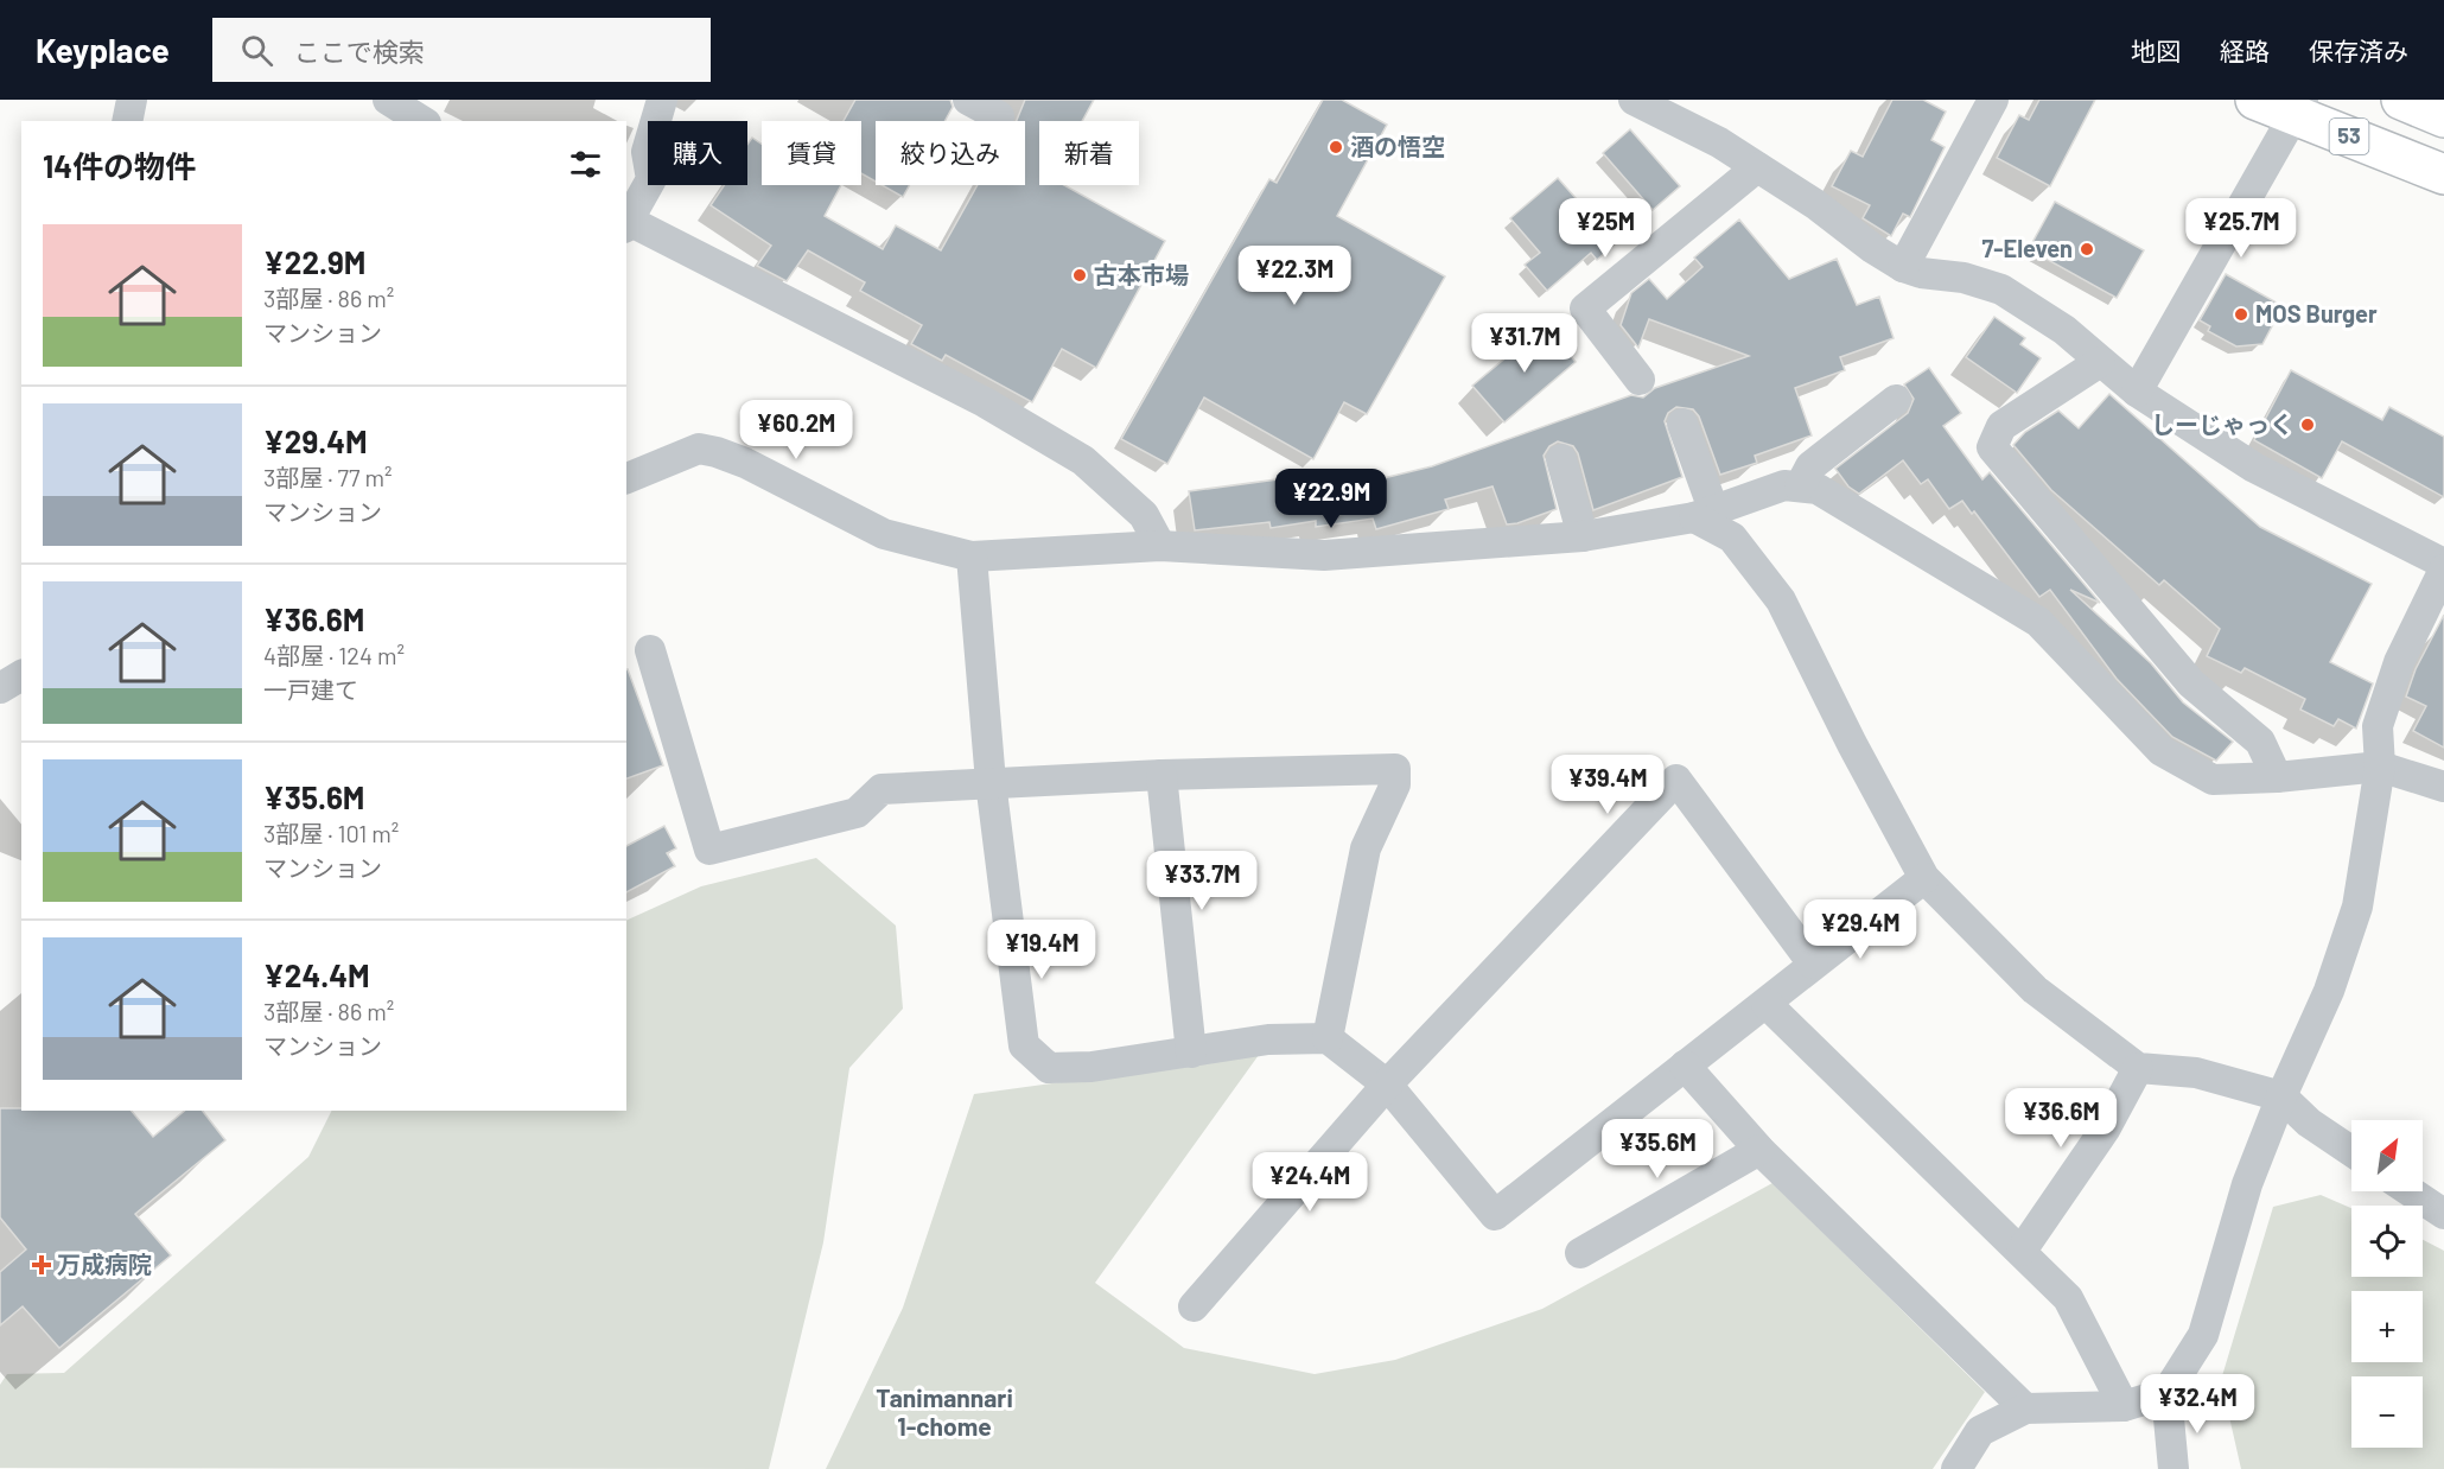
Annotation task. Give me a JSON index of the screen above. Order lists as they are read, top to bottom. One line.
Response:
{"streets":{"highway":["53"]},"districts":["Tanimannari 1-chome"],"places":{"other":["酒の悟空","7-Eleven","古本市場","MOS Burger","しーじゃっく"],"health":["万成病院"]},"north":"top right","page":{"header":"Keyplace","search":"ここで検索","nav":["地図","経路","保存済み"],"chip":["購入","賃貸","絞り込み","新着"],"heading":"14件の物件","price":["¥25M","¥25.7M","¥22.3M","¥31.7M","¥60.2M","¥22.9M","¥39.4M","¥33.7M","¥29.4M","¥19.4M","¥36.6M","¥35.6M","¥24.4M","¥32.4M"],"list":[{"name":"¥22.9M","note":"3部屋 · 86 m² · マンション"},{"name":"¥29.4M","note":"3部屋 · 77 m² · マンション"},{"name":"¥36.6M","note":"4部屋 · 124 m² · 一戸建て"},{"name":"¥35.6M","note":"3部屋 · 101 m² · マンション"},{"name":"¥24.4M","note":"3部屋 · 86 m² · マンション"}],"map_buttons":["+","−"]}}
